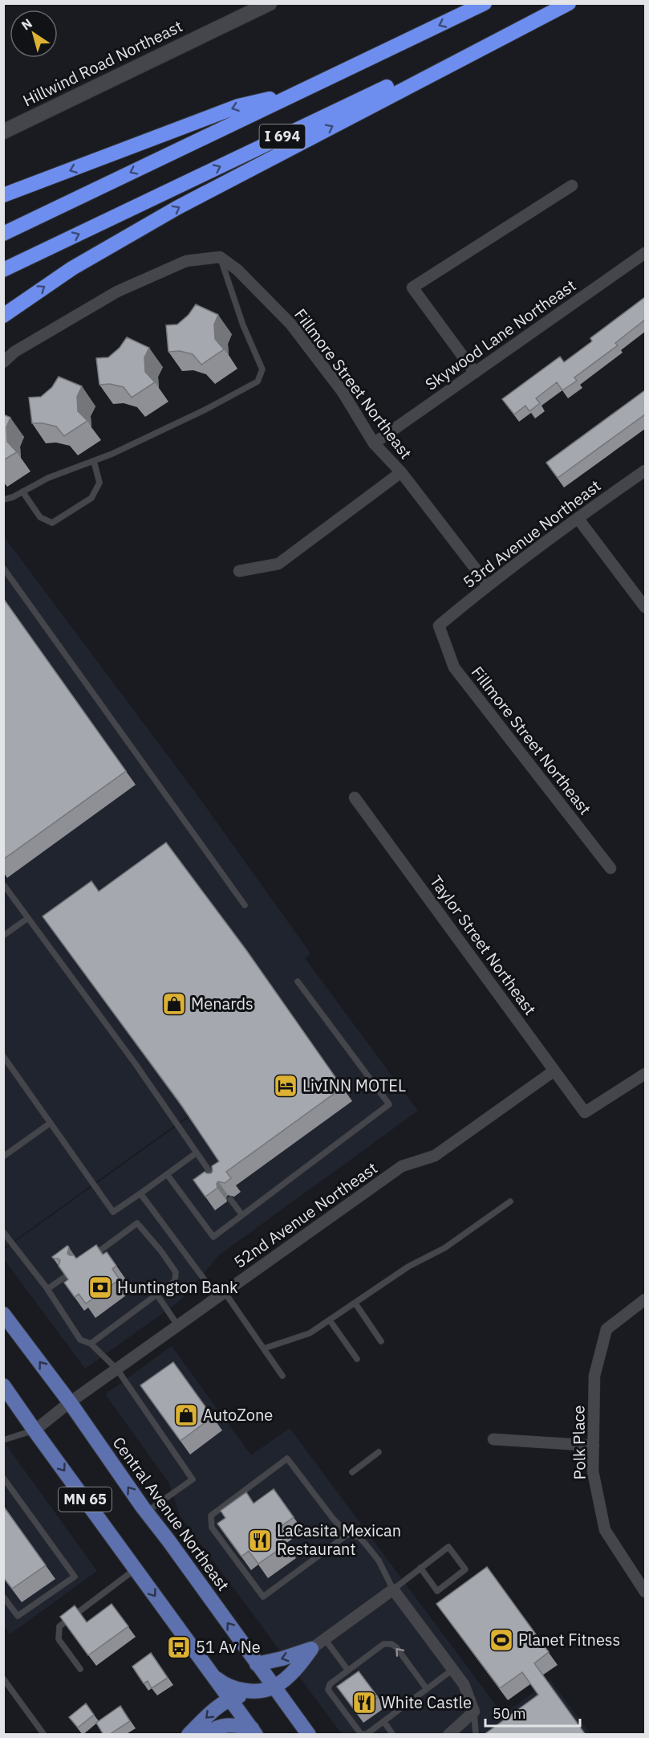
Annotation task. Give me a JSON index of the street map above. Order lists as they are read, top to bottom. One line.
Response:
{"streets":{"highway":["I 694"],"main road":["MN 65","Central Avenue Northeast"],"street":["Hillwind Road Northeast","Skywood Lane Northeast","Fillmore Street Northeast","53rd Avenue Northeast","Taylor Street Northeast","52nd Avenue Northeast","Polk Place"]},"crossings":[["Skywood Lane Northeast","Fillmore Street Northeast"],["Fillmore Street Northeast","53rd Avenue Northeast"],["Taylor Street Northeast","52nd Avenue Northeast"],["52nd Avenue Northeast","MN 65"],["52nd Avenue Northeast","Central Avenue Northeast"]],"places":{"shop":["Menards","AutoZone"],"hotel":["LivINN MOTEL"],"bank":["Huntington Bank"],"restaurant":["LaCasita Mexican Restaurant","White Castle"],"sports":["Planet Fitness"],"bus stop":["51 Av Ne"]},"scale_bar":"50 m","north":"top left"}
